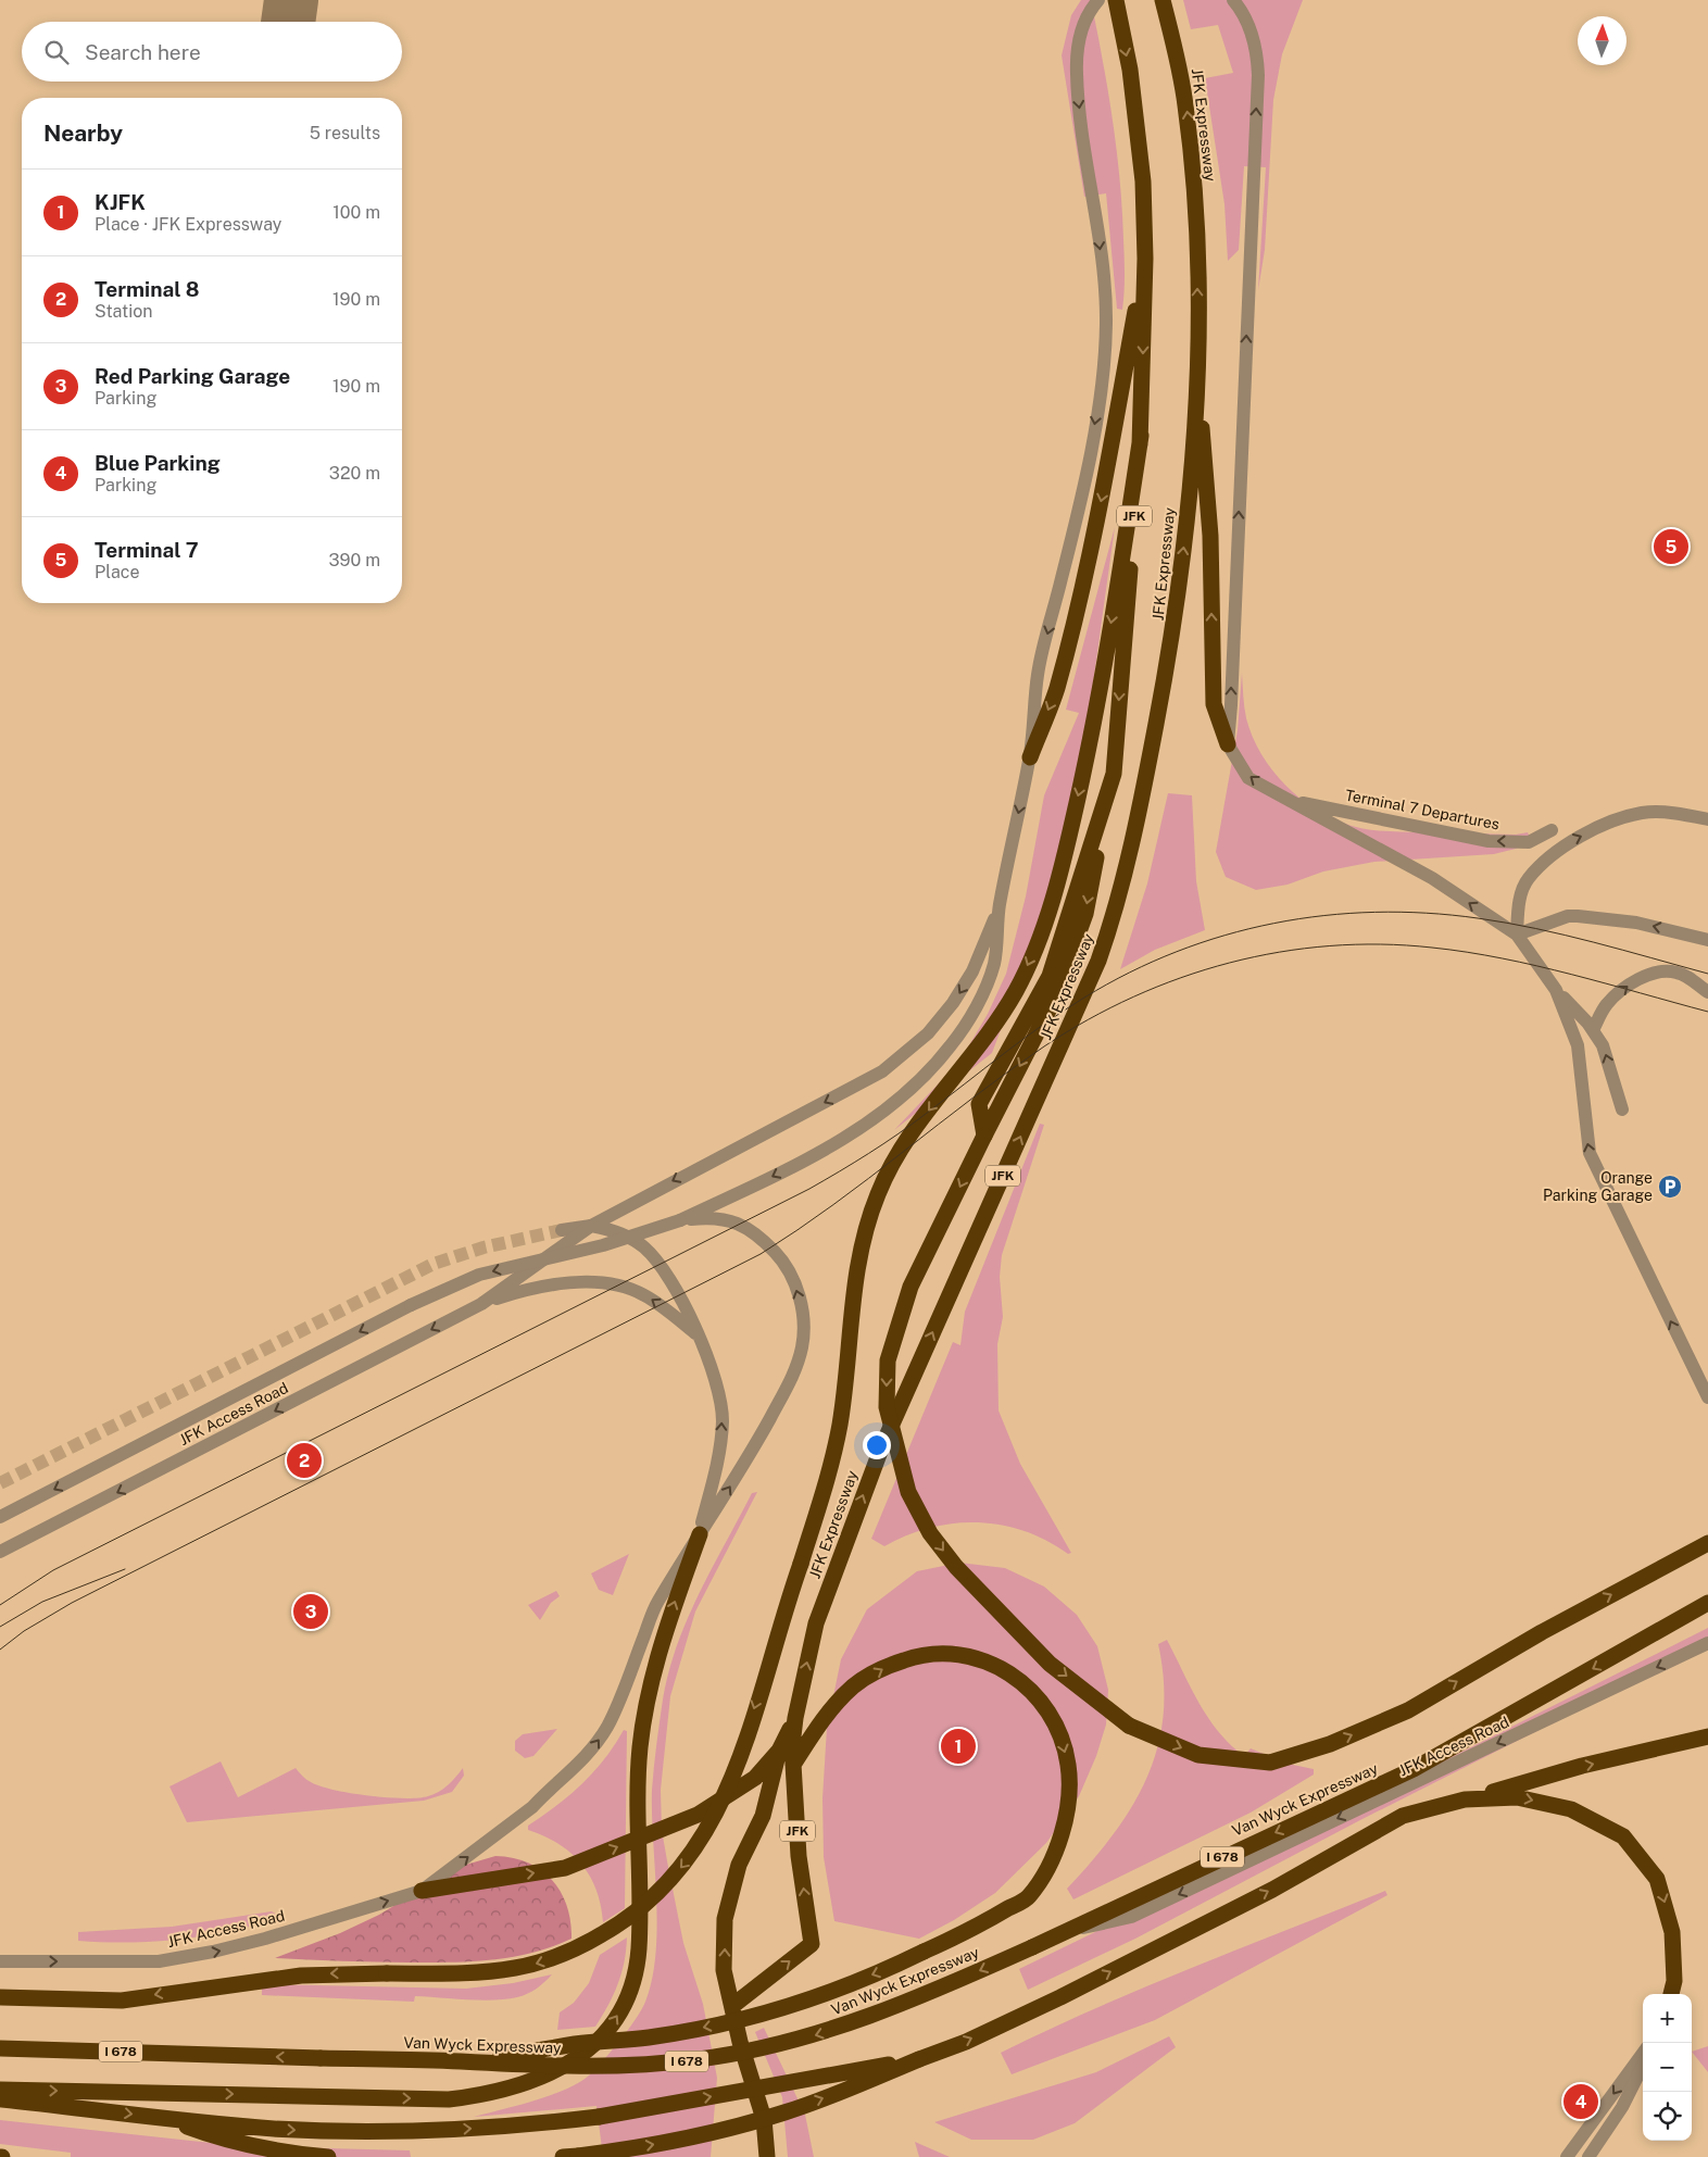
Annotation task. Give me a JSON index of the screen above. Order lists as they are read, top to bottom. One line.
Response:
{"streets":{"highway":["JFK Expressway","JFK","Van Wyck Expressway","I 678"],"street":["Terminal 7 Departures","JFK Access Road"]},"crossings":[["JFK Access Road","Van Wyck Expressway"]],"places":{"parking":["Orange Parking Garage"]},"north":"top","page":{"search":"Search here","heading":["Nearby","5 results"],"list":[{"mark":"1","name":"KJFK","note":"Place · JFK Expressway","value":"100 m"},{"mark":"2","name":"Terminal 8","note":"Station","value":"190 m"},{"mark":"3","name":"Red Parking Garage","note":"Parking","value":"190 m"},{"mark":"4","name":"Blue Parking","note":"Parking","value":"320 m"},{"mark":"5","name":"Terminal 7","note":"Place","value":"390 m"}],"pins":["5","2","3","1","4"],"map_buttons":["+","−"]}}
